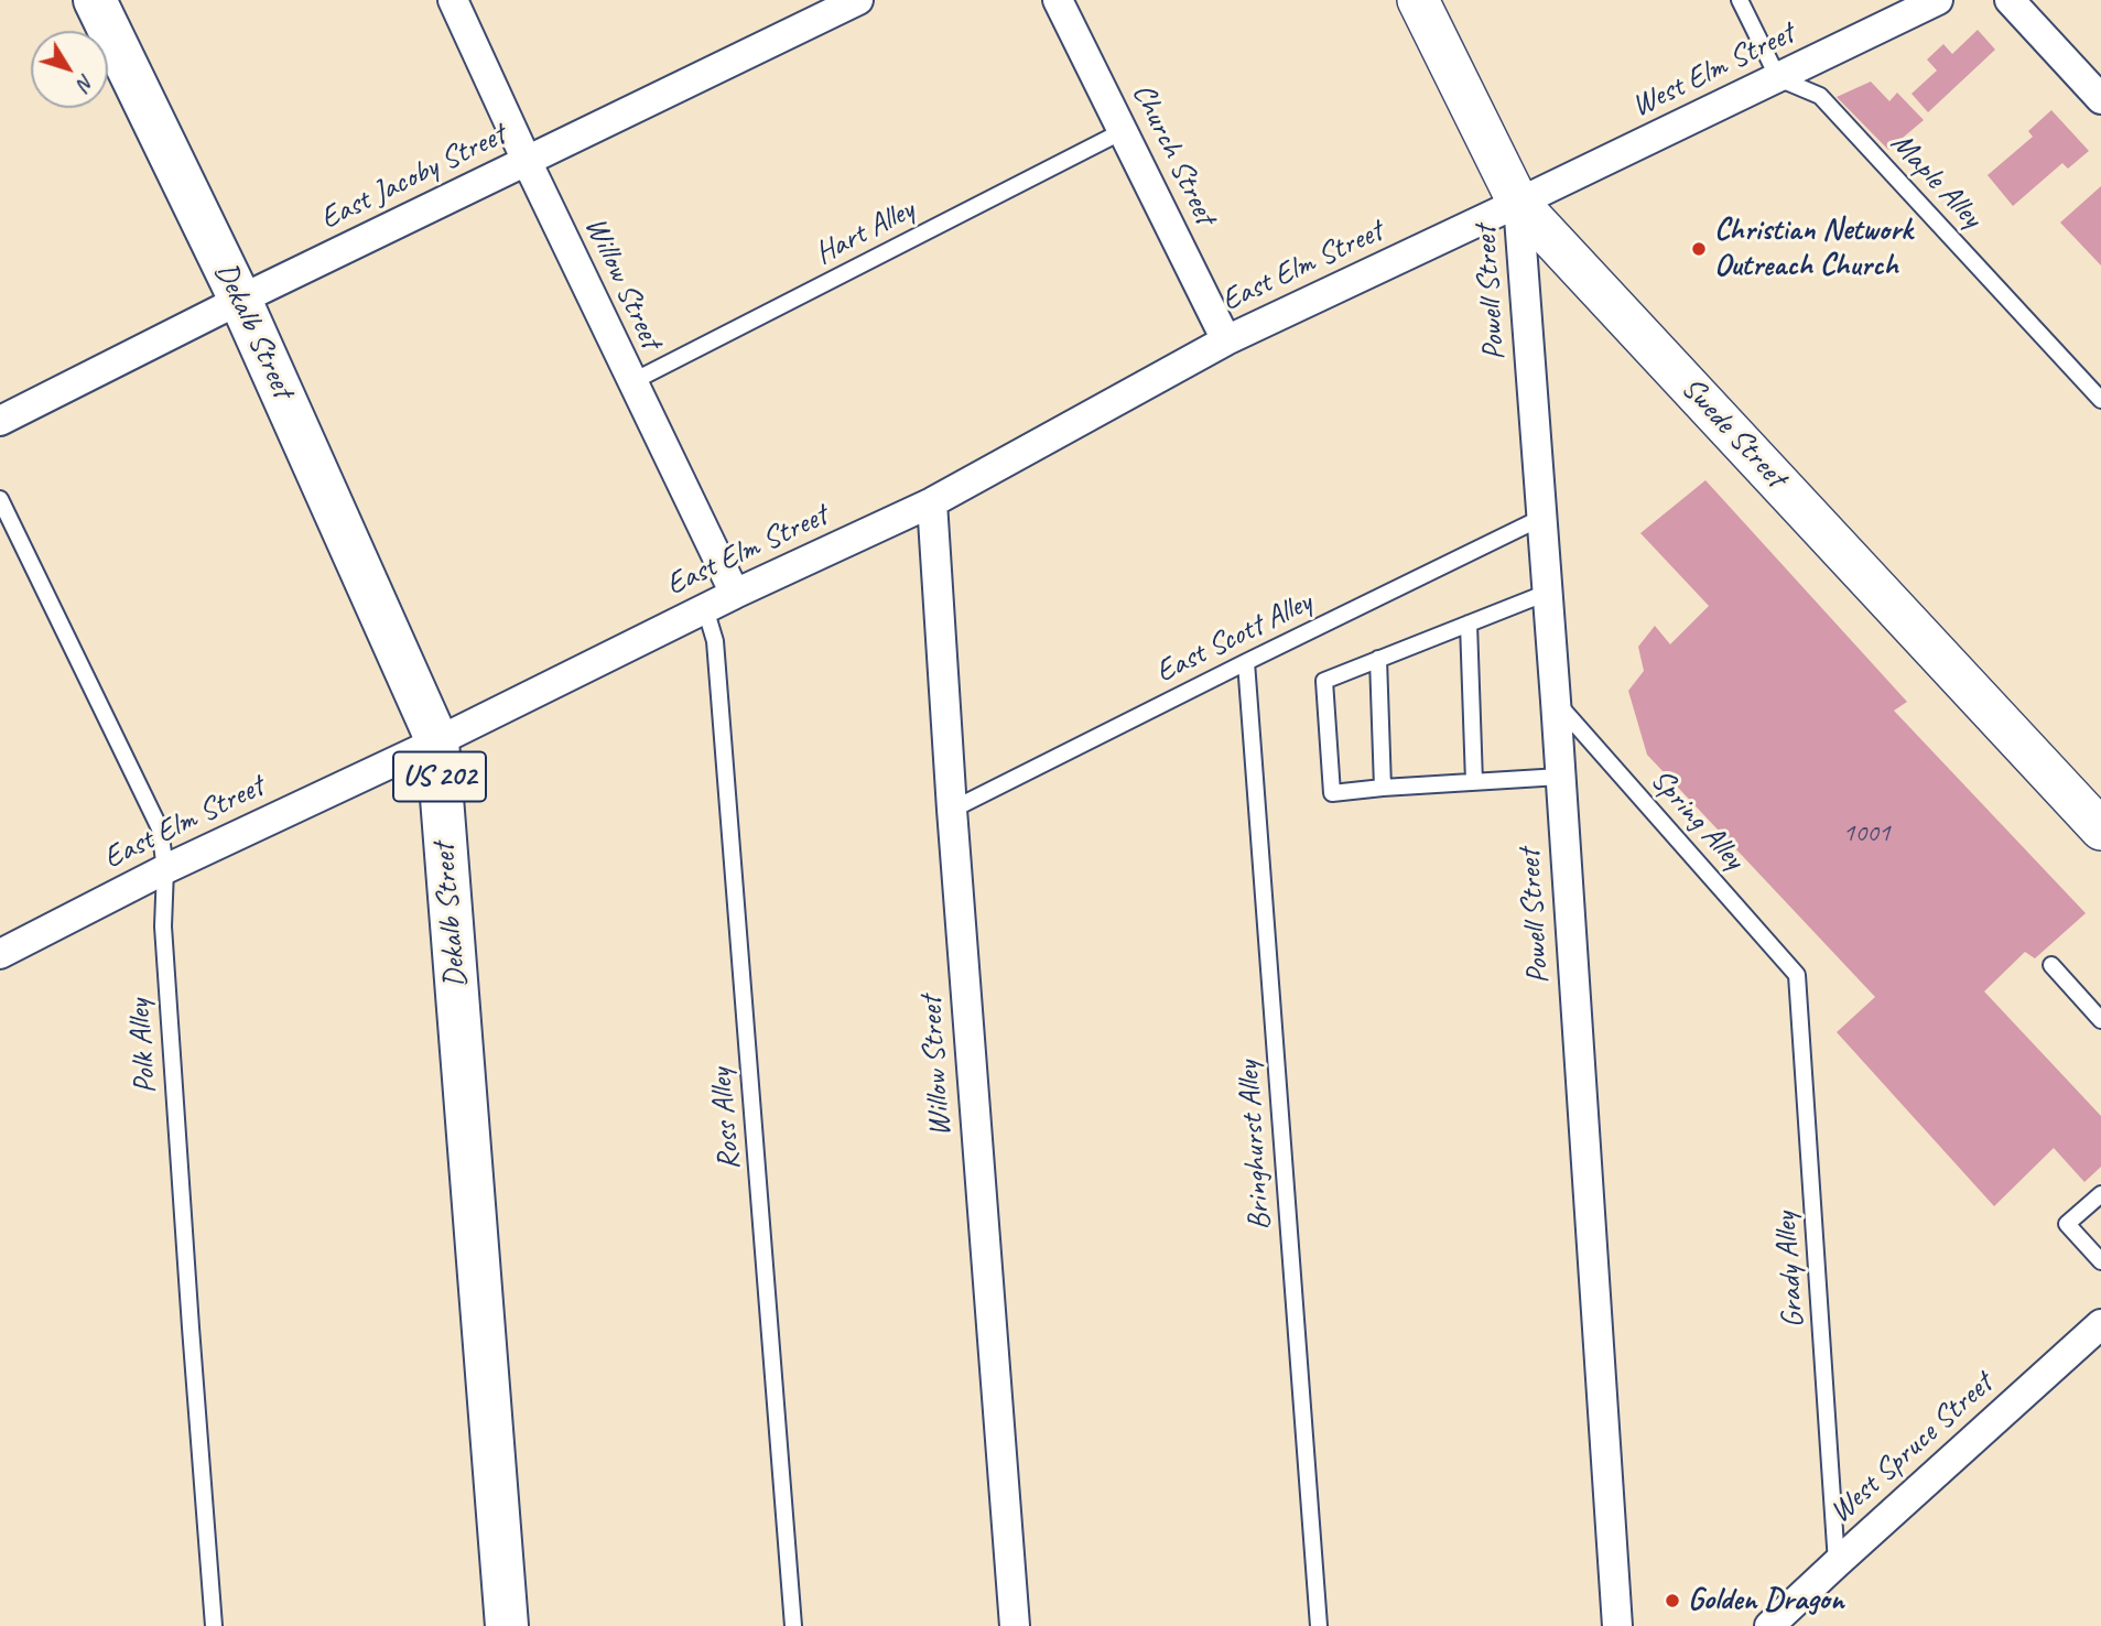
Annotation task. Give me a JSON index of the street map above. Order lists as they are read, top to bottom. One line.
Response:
{"streets":{"highway":["Dekalb Street","US 202"],"street":["West Elm Street","Church Street","East Jacoby Street","East Elm Street","Willow Street","Powell Street","Swede Street","West Spruce Street"],"lane":["Maple Alley","Hart Alley","East Scott Alley","Spring Alley","Polk Alley","Ross Alley","Bringhurst Alley","Grady Alley"]},"crossings":[["West Elm Street","Maple Alley"],["West Elm Street","East Elm Street"],["West Elm Street","Powell Street"],["West Elm Street","Swede Street"],["Church Street","Hart Alley"],["Church Street","East Elm Street"],["East Jacoby Street","Willow Street"],["East Jacoby Street","Dekalb Street"],["Hart Alley","Willow Street"],["East Elm Street","Willow Street"],["East Elm Street","Powell Street"],["East Elm Street","Dekalb Street"],["East Elm Street","Swede Street"],["East Elm Street","Polk Alley"],["East Elm Street","Ross Alley"],["Willow Street","East Scott Alley"],["Powell Street","Swede Street"],["Powell Street","East Scott Alley"],["Powell Street","Spring Alley"],["East Scott Alley","Bringhurst Alley"],["Spring Alley","Grady Alley"],["Grady Alley","West Spruce Street"]],"places":["Christian Network Outreach Church","Golden Dragon"],"house_numbers":["1001"],"north":"bottom right"}
